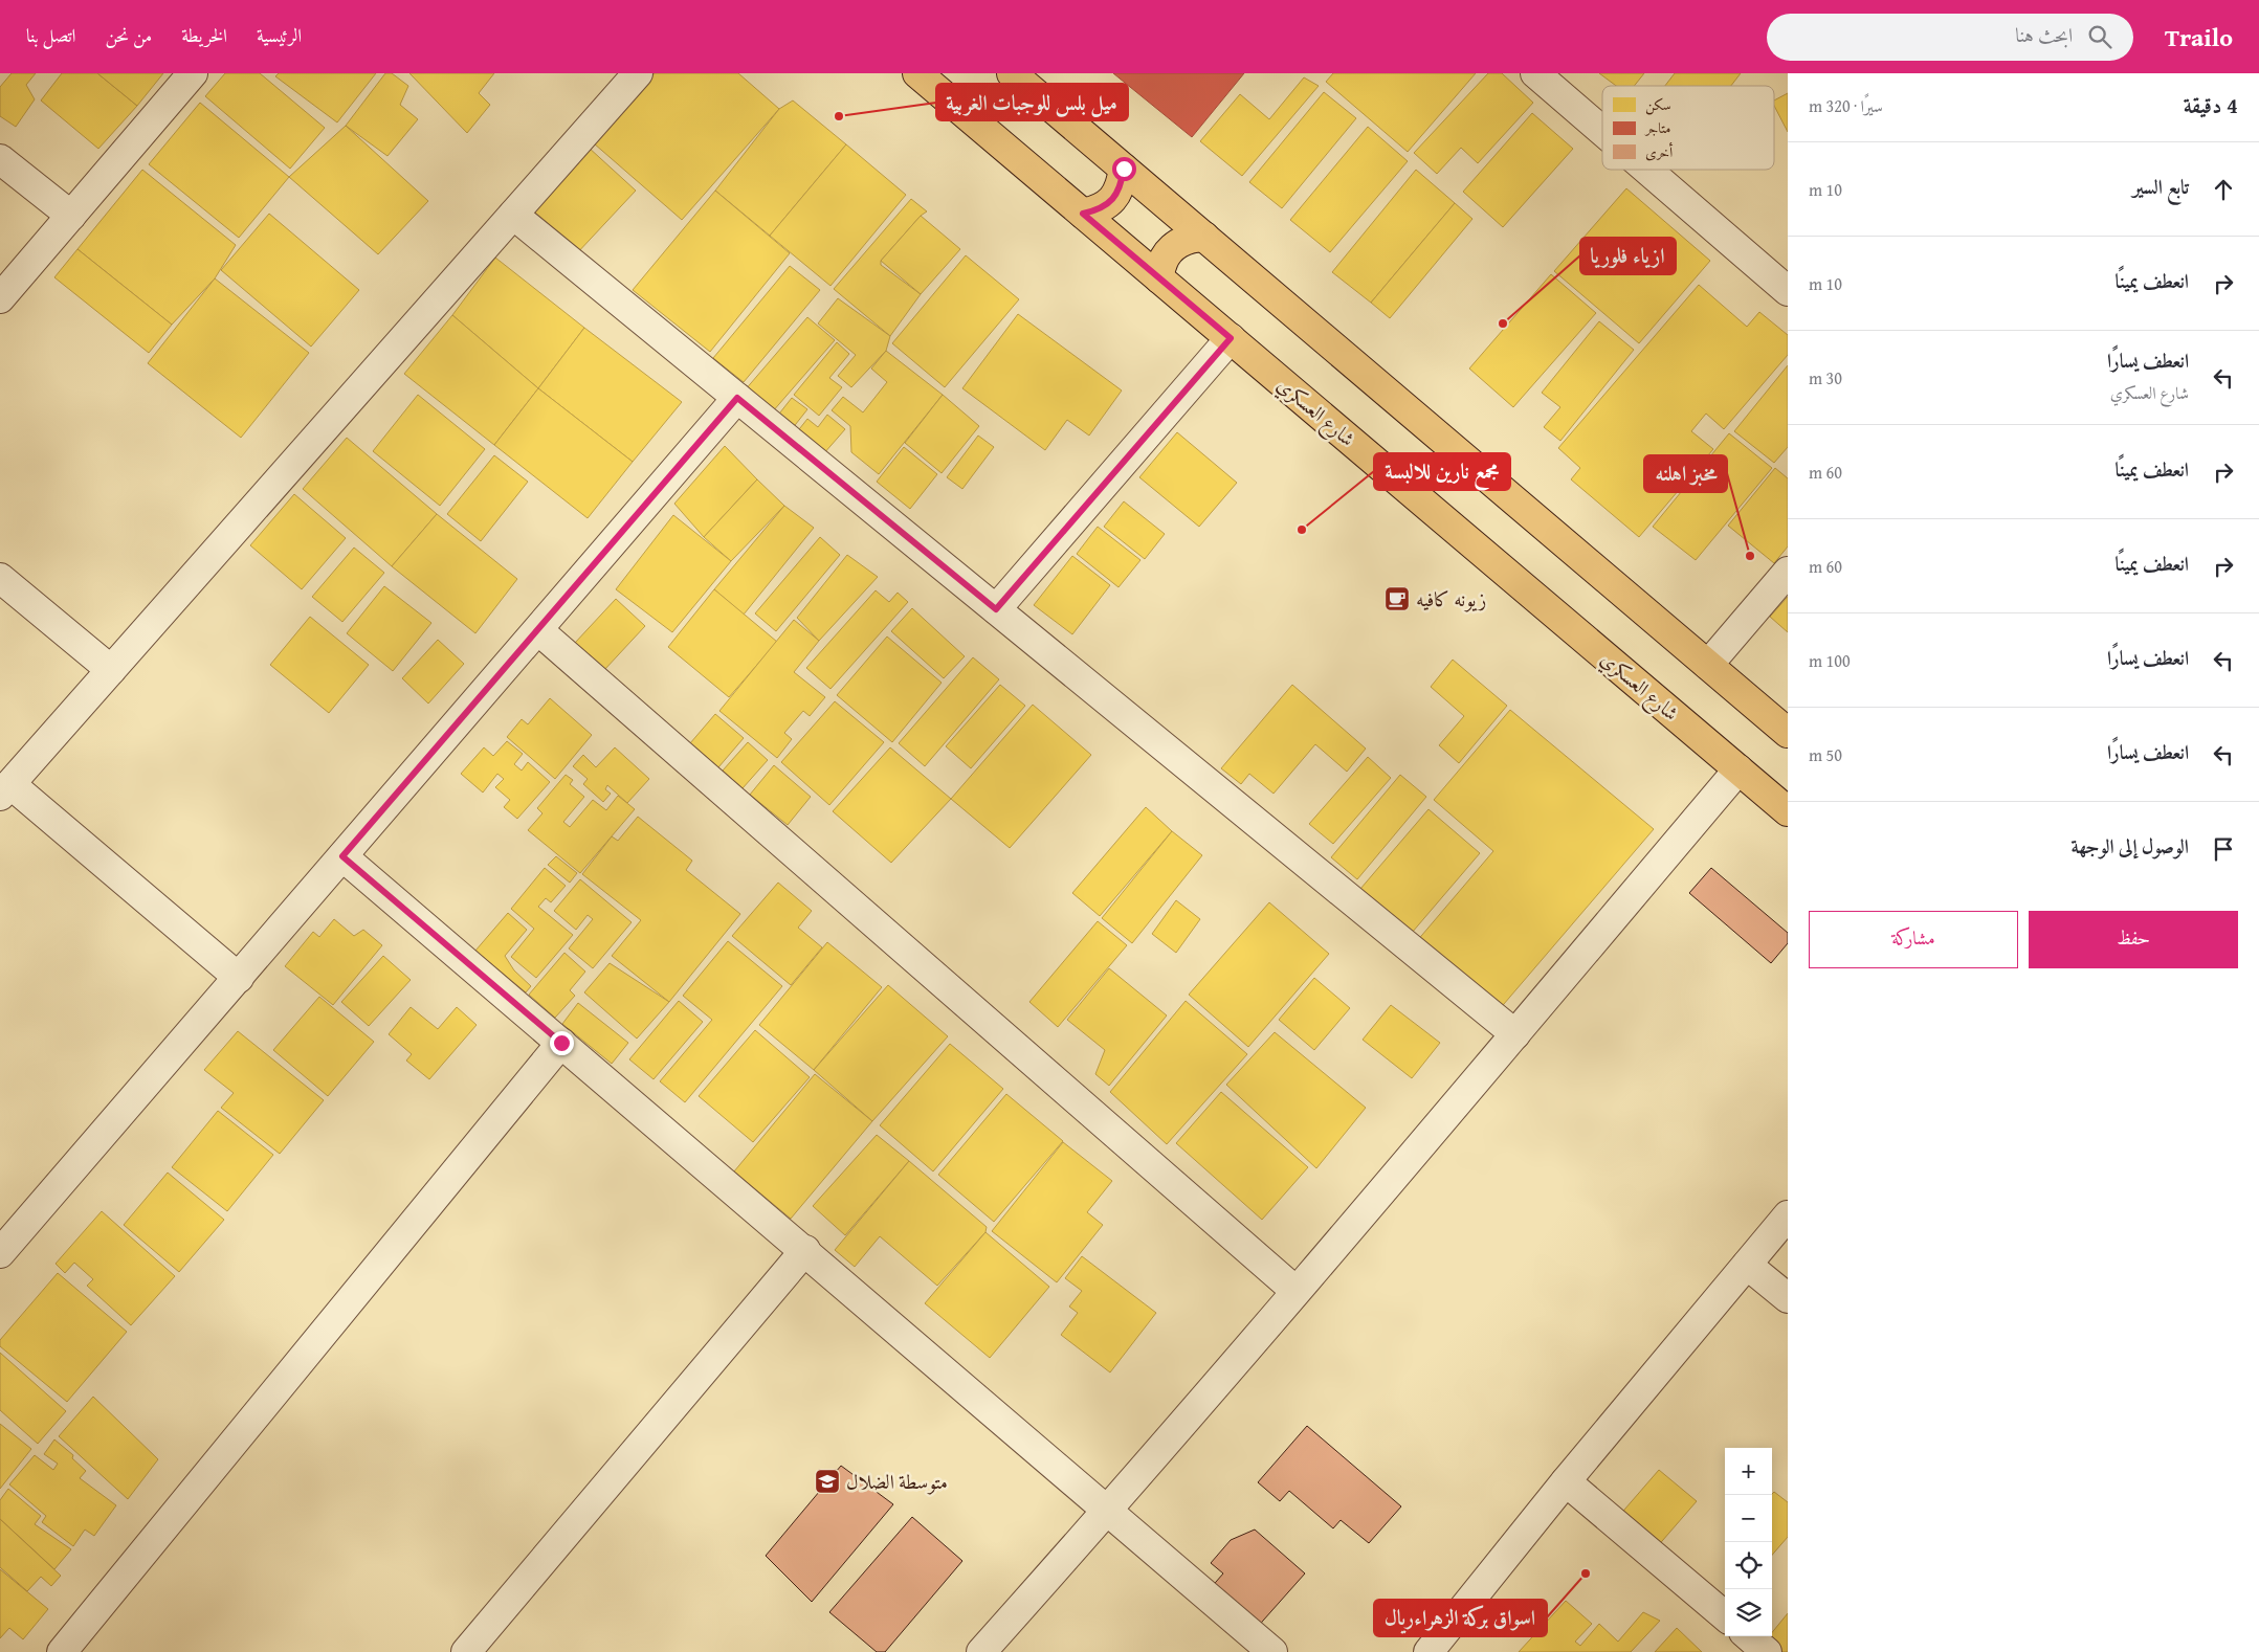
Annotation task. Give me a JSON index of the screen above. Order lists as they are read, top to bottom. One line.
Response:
{"streets":{"main road":["شارع العسكري"]},"places":{"other":["ميل بلس للوجبات الغربية","ازياء فلوريا","مجمع نارين للالبسة","مخبز اهلنه","اسواق بركة الزهراء﷼"],"cafe":["زيونه كافيه"],"school or university":["متوسطة الضلال"]},"legend":["سكن","متاجر","أخرى"],"page":{"header":"Trailo","search":"ابحث هنا","nav":["الرئيسية","الخريطة","من نحن","اتصل بنا"],"heading":["4 دقيقة","سيرًا · 320 m"],"list":[["تابع السير","10 m"],["انعطف يمينًا","10 m"],["انعطف يسارًا","شارع العسكري","30 m"],["انعطف يمينًا","60 m"],["انعطف يمينًا","60 m"],["انعطف يسارًا","100 m"],["انعطف يسارًا","50 m"],"الوصول إلى الوجهة"],"buttons":["حفظ","مشاركة"],"map_buttons":["+","−"]}}
